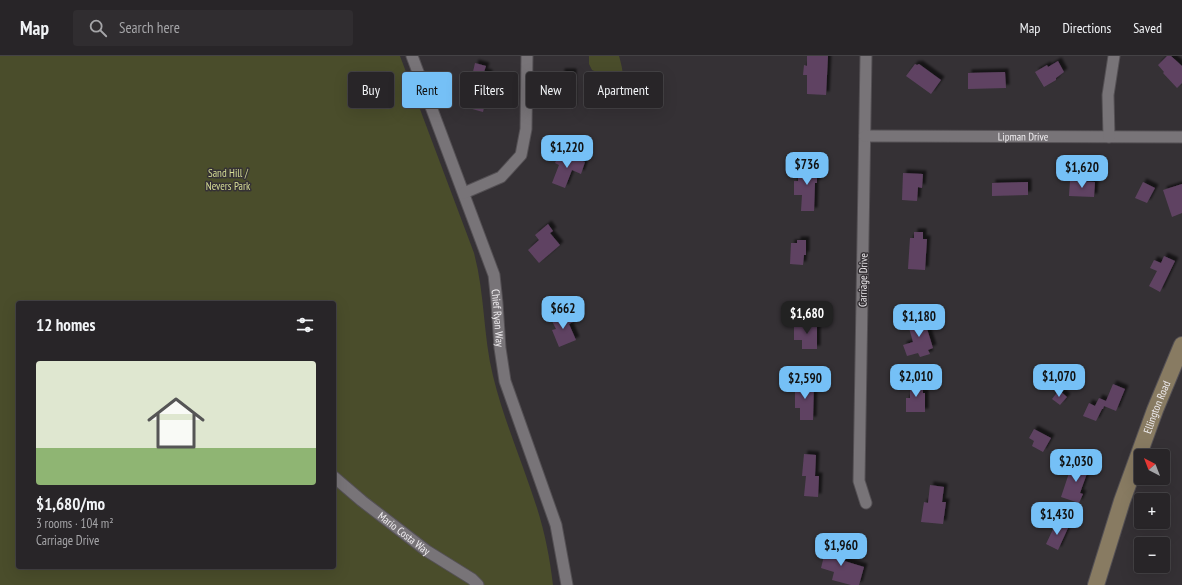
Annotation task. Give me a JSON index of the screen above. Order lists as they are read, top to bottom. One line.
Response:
{"streets":{"main road":["Ellington Road"],"street":["Lipman Drive","Carriage Drive","Chief Ryan Way","Mario Costa Way"]},"crossings":[["Lipman Drive","Carriage Drive"]],"parks":["Sand Hill / Nevers Park"],"north":"top left","page":{"header":"Map","search":"Search here","nav":["Map","Directions","Saved"],"chip":["Buy","Rent","Filters","New","Apartment"],"price":["$1,220","$736","$1,620","$662","$1,680","$1,180","$2,010","$1,070","$2,590","$2,030","$1,430","$1,960"],"heading":"12 homes","list":[{"name":"$1,680/mo","note":"3 rooms · 104 m² · Carriage Drive"}],"map_buttons":["+","−"]}}
